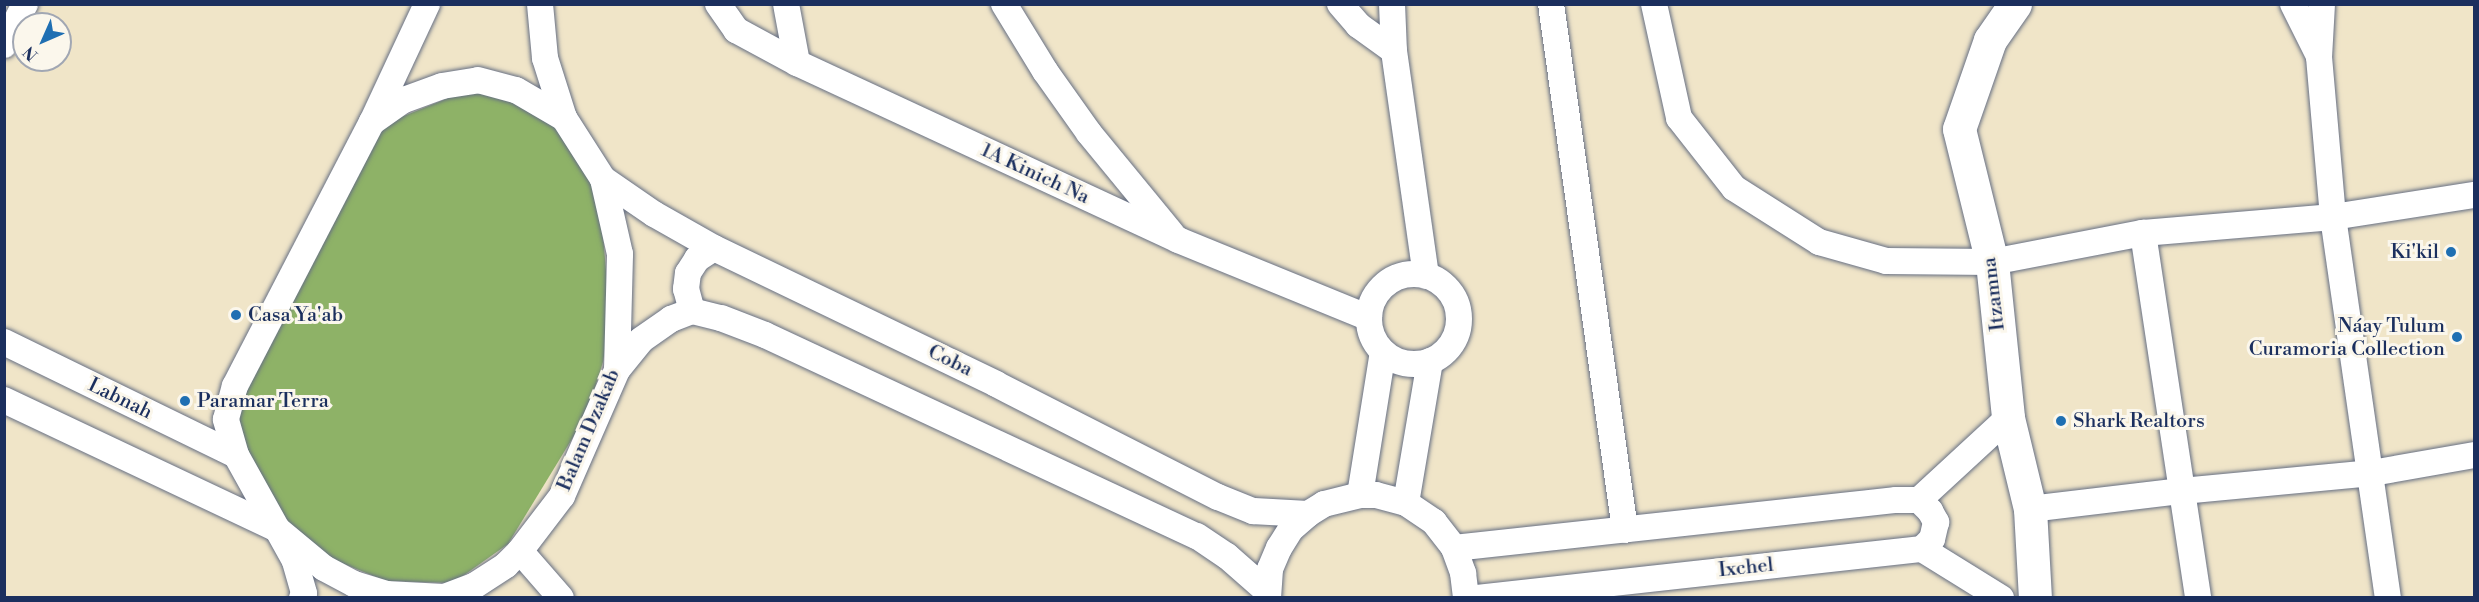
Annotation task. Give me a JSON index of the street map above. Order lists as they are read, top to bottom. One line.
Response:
{"streets":{"street":["1A Kinich Na","Itzamna","Coba","Labnah","Balam Dzakab","Ixchel"]},"crossings":[["Coba","Balam Dzakab"]],"places":["Ki'kil","Casa Ya'ab","Náay Tulum Curamoria Collection","Paramar Terra","Shark Realtors"],"north":"bottom left"}
